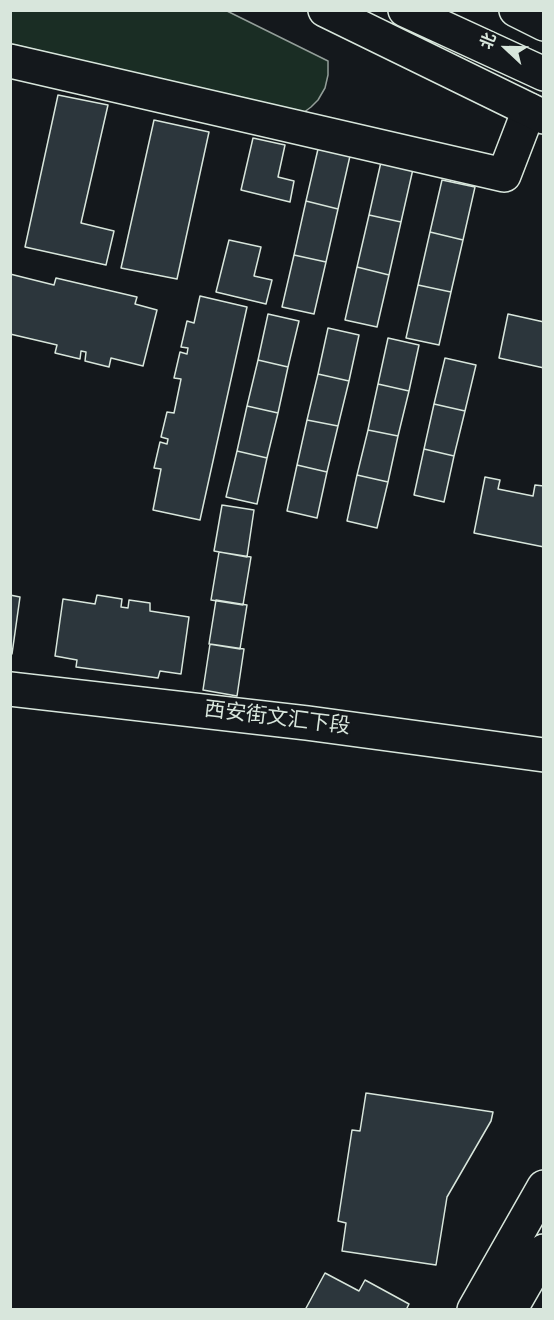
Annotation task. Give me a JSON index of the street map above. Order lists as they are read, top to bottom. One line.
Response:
{"streets":{"street":["西安街文汇下段"]},"north":"left"}
